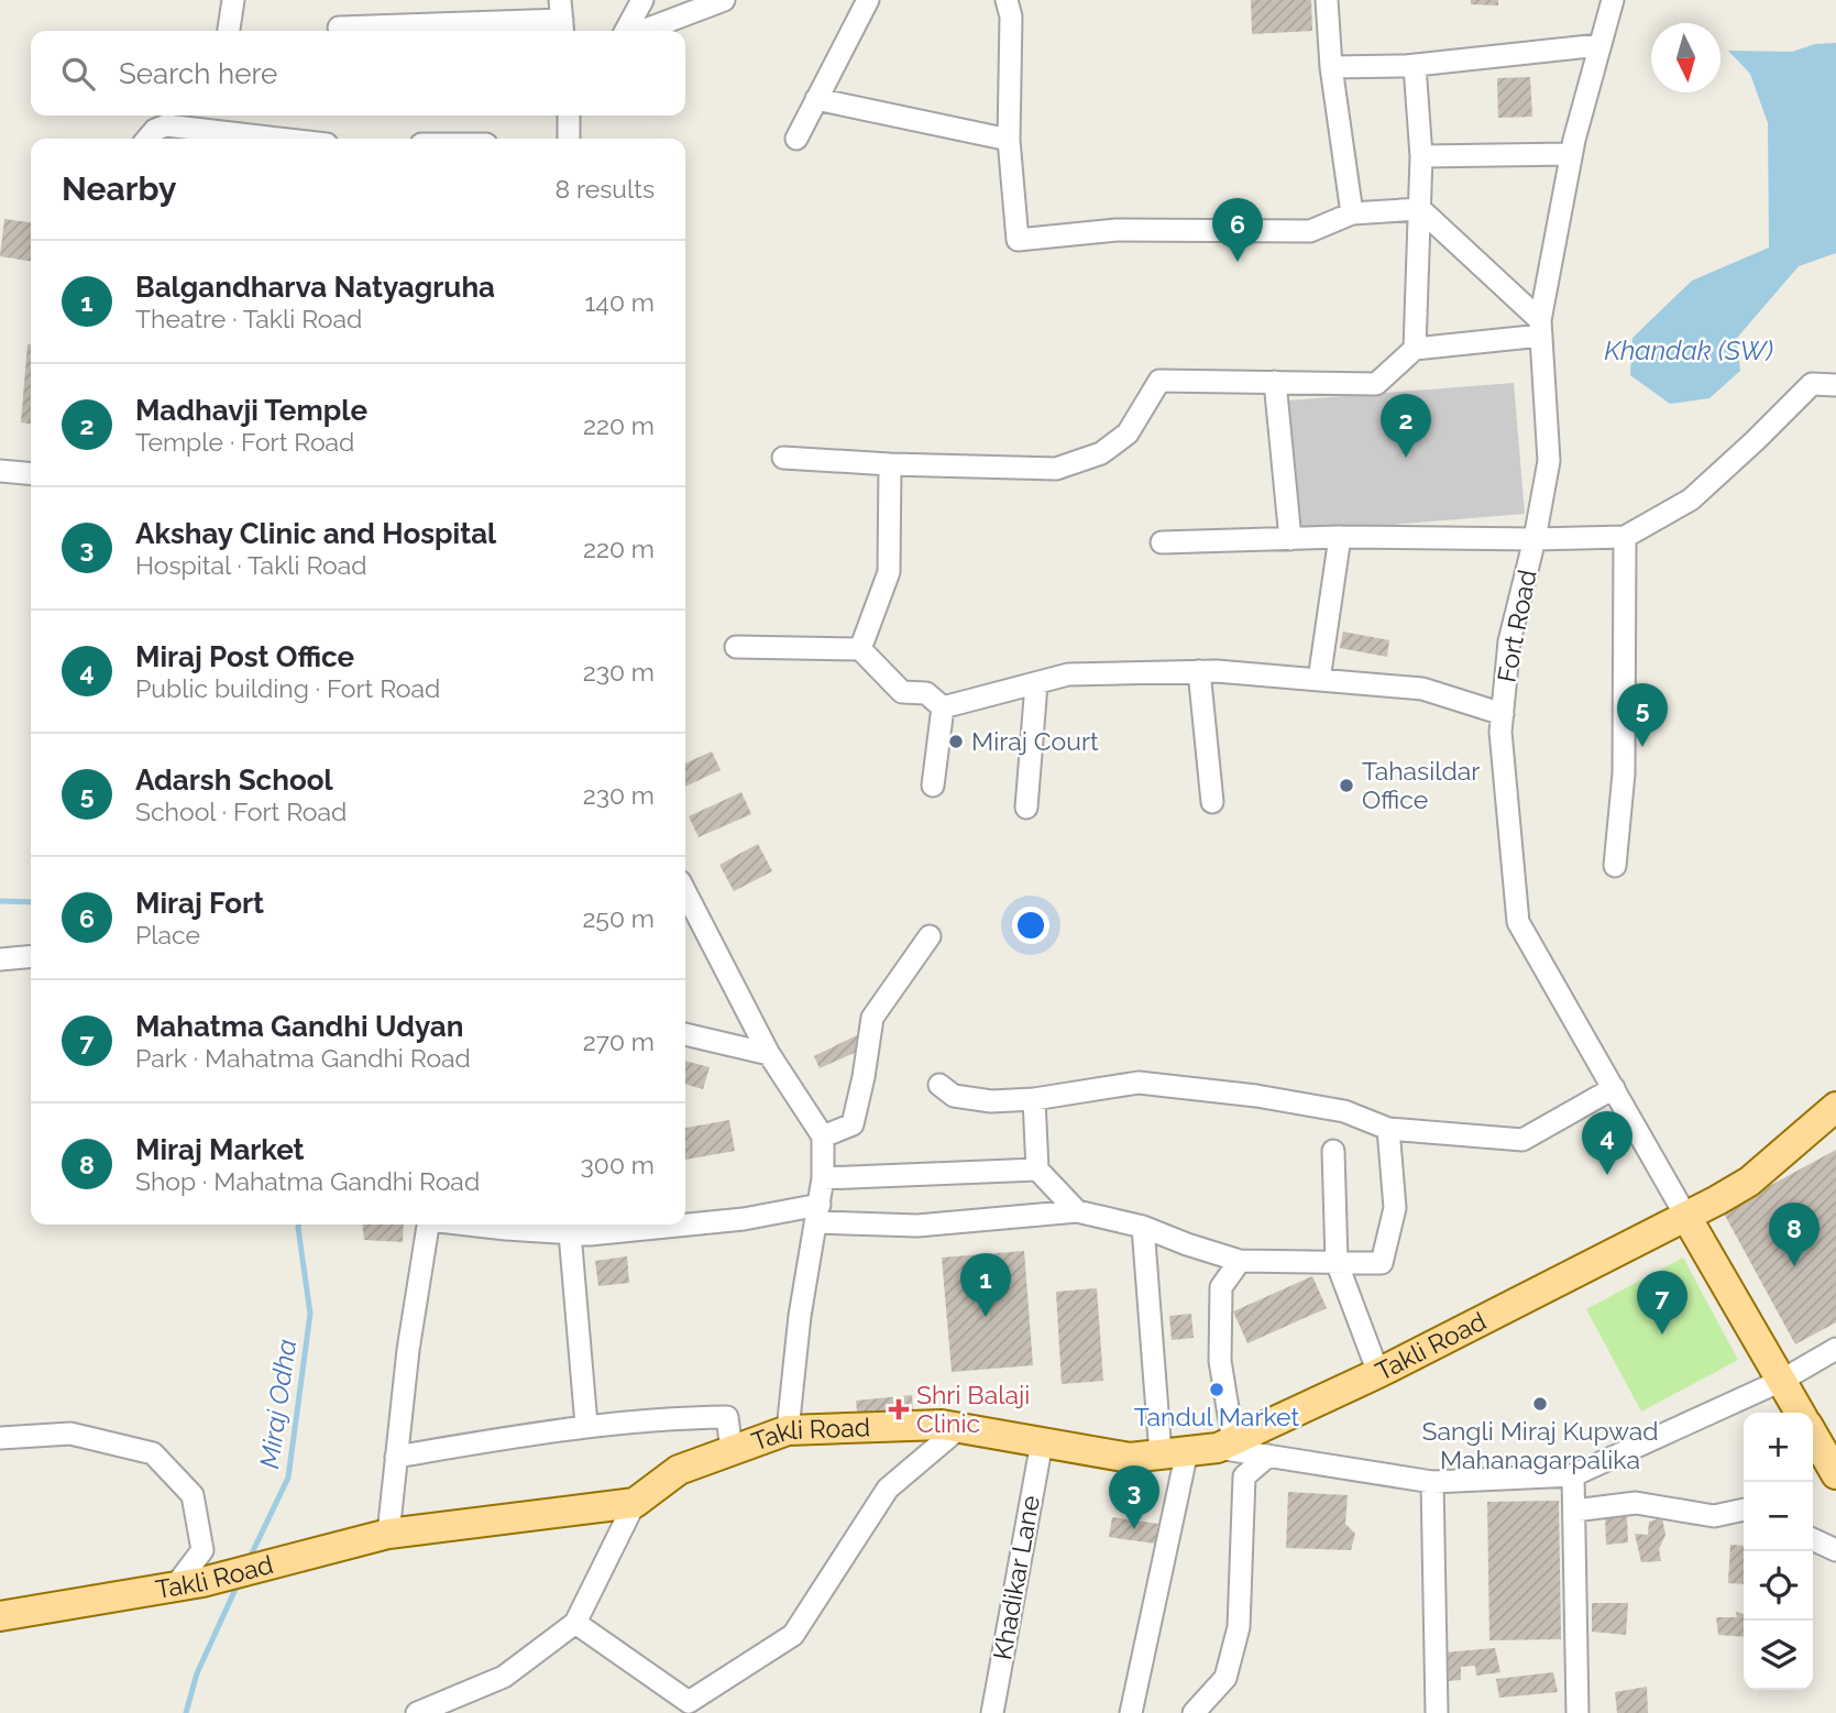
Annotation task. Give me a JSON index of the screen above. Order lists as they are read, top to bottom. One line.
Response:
{"streets":{"main road":["Takli Road"],"street":["Fort Road","Khadikar Lane"]},"crossings":[["Fort Road","Takli Road"],["Takli Road","Khadikar Lane"]],"water":["Khandak (SW)","Miraj Odha"],"places":{"other":["Miraj Court","Tahasildar Office","Tandul Market","Sangli Miraj Kupwad Mahanagarpalika"],"health":["Shri Balaji Clinic"]},"north":"bottom","page":{"search":"Search here","heading":["Nearby","8 results"],"pins":["6","2","5","4","8","1","7","3"],"list":[{"mark":"1","name":"Balgandharva Natyagruha","note":"Theatre · Takli Road","value":"140 m"},{"mark":"2","name":"Madhavji Temple","note":"Temple · Fort Road","value":"220 m"},{"mark":"3","name":"Akshay Clinic and Hospital","note":"Hospital · Takli Road","value":"220 m"},{"mark":"4","name":"Miraj Post Office","note":"Public building · Fort Road","value":"230 m"},{"mark":"5","name":"Adarsh School","note":"School · Fort Road","value":"230 m"},{"mark":"6","name":"Miraj Fort","note":"Place","value":"250 m"},{"mark":"7","name":"Mahatma Gandhi Udyan","note":"Park · Mahatma Gandhi Road","value":"270 m"},{"mark":"8","name":"Miraj Market","note":"Shop · Mahatma Gandhi Road","value":"300 m"}],"map_buttons":["+","−"]}}
